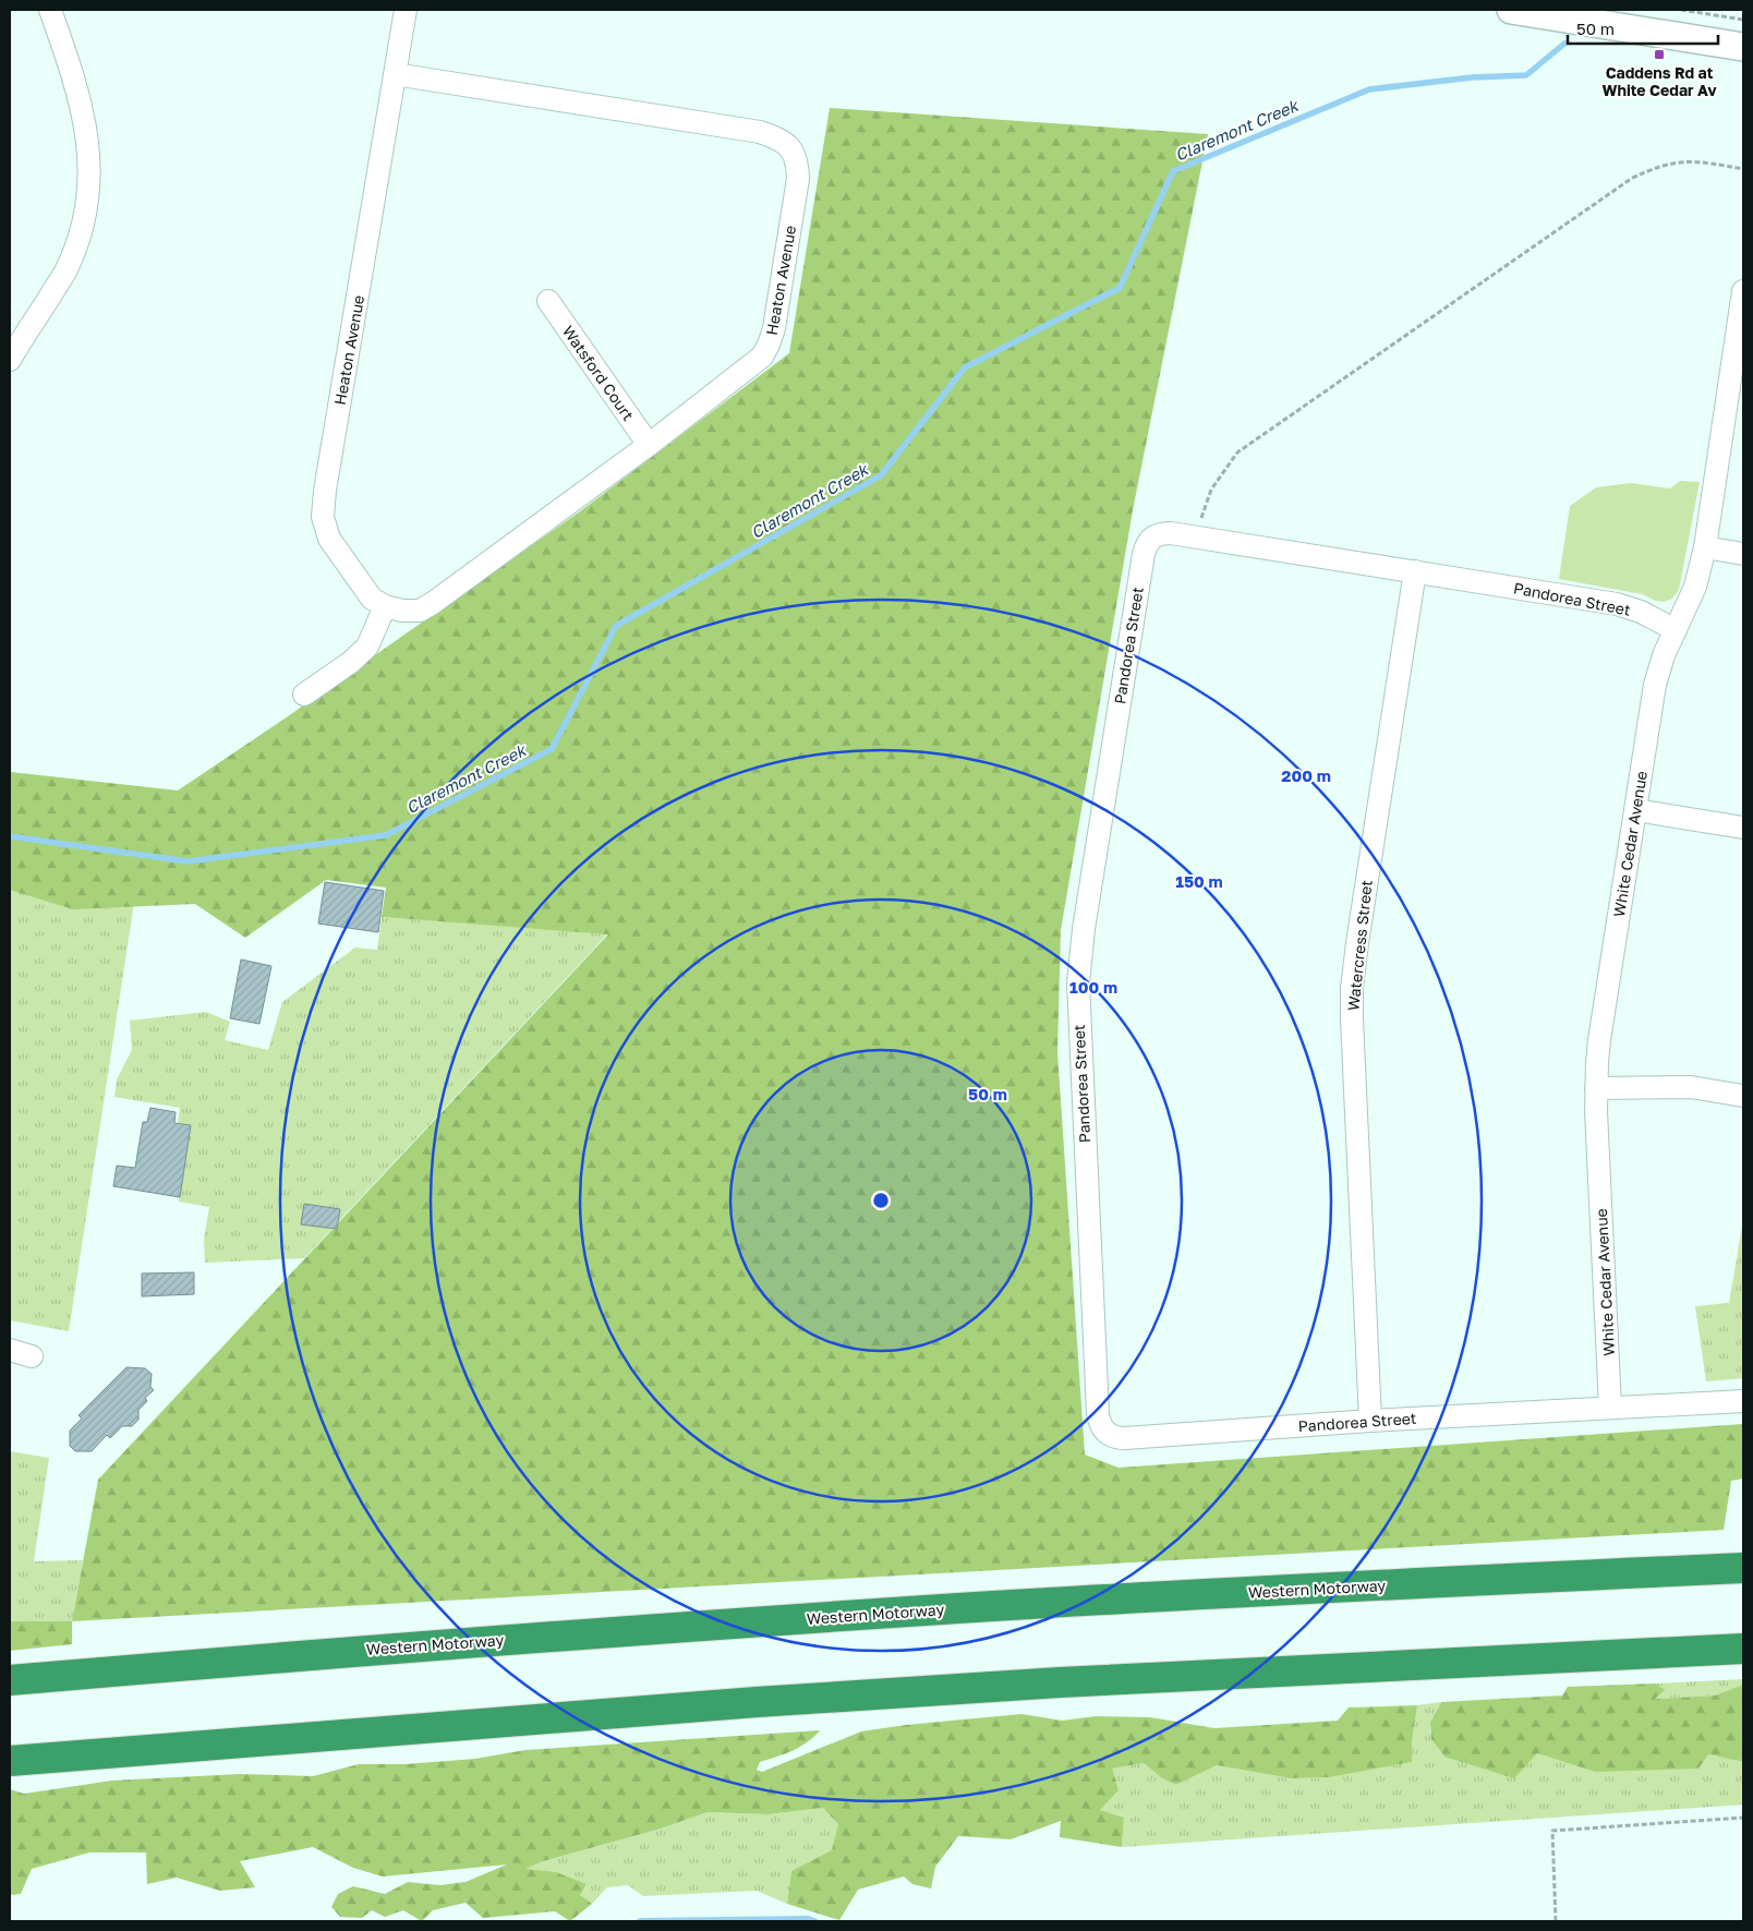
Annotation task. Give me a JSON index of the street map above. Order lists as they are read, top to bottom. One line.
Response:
{"streets":{"highway":["Western Motorway"],"street":["Heaton Avenue","Watsford Court","Pandorea Street","White Cedar Avenue","Watercress Street"]},"crossings":[["Heaton Avenue","Watsford Court"],["Pandorea Street","White Cedar Avenue"],["Pandorea Street","Watercress Street"]],"water":["Claremont Creek"],"places":{"transit":["Caddens Rd at White Cedar Av"]},"scale_bar":"50 m","rings":["200 m","150 m","100 m","50 m"]}
